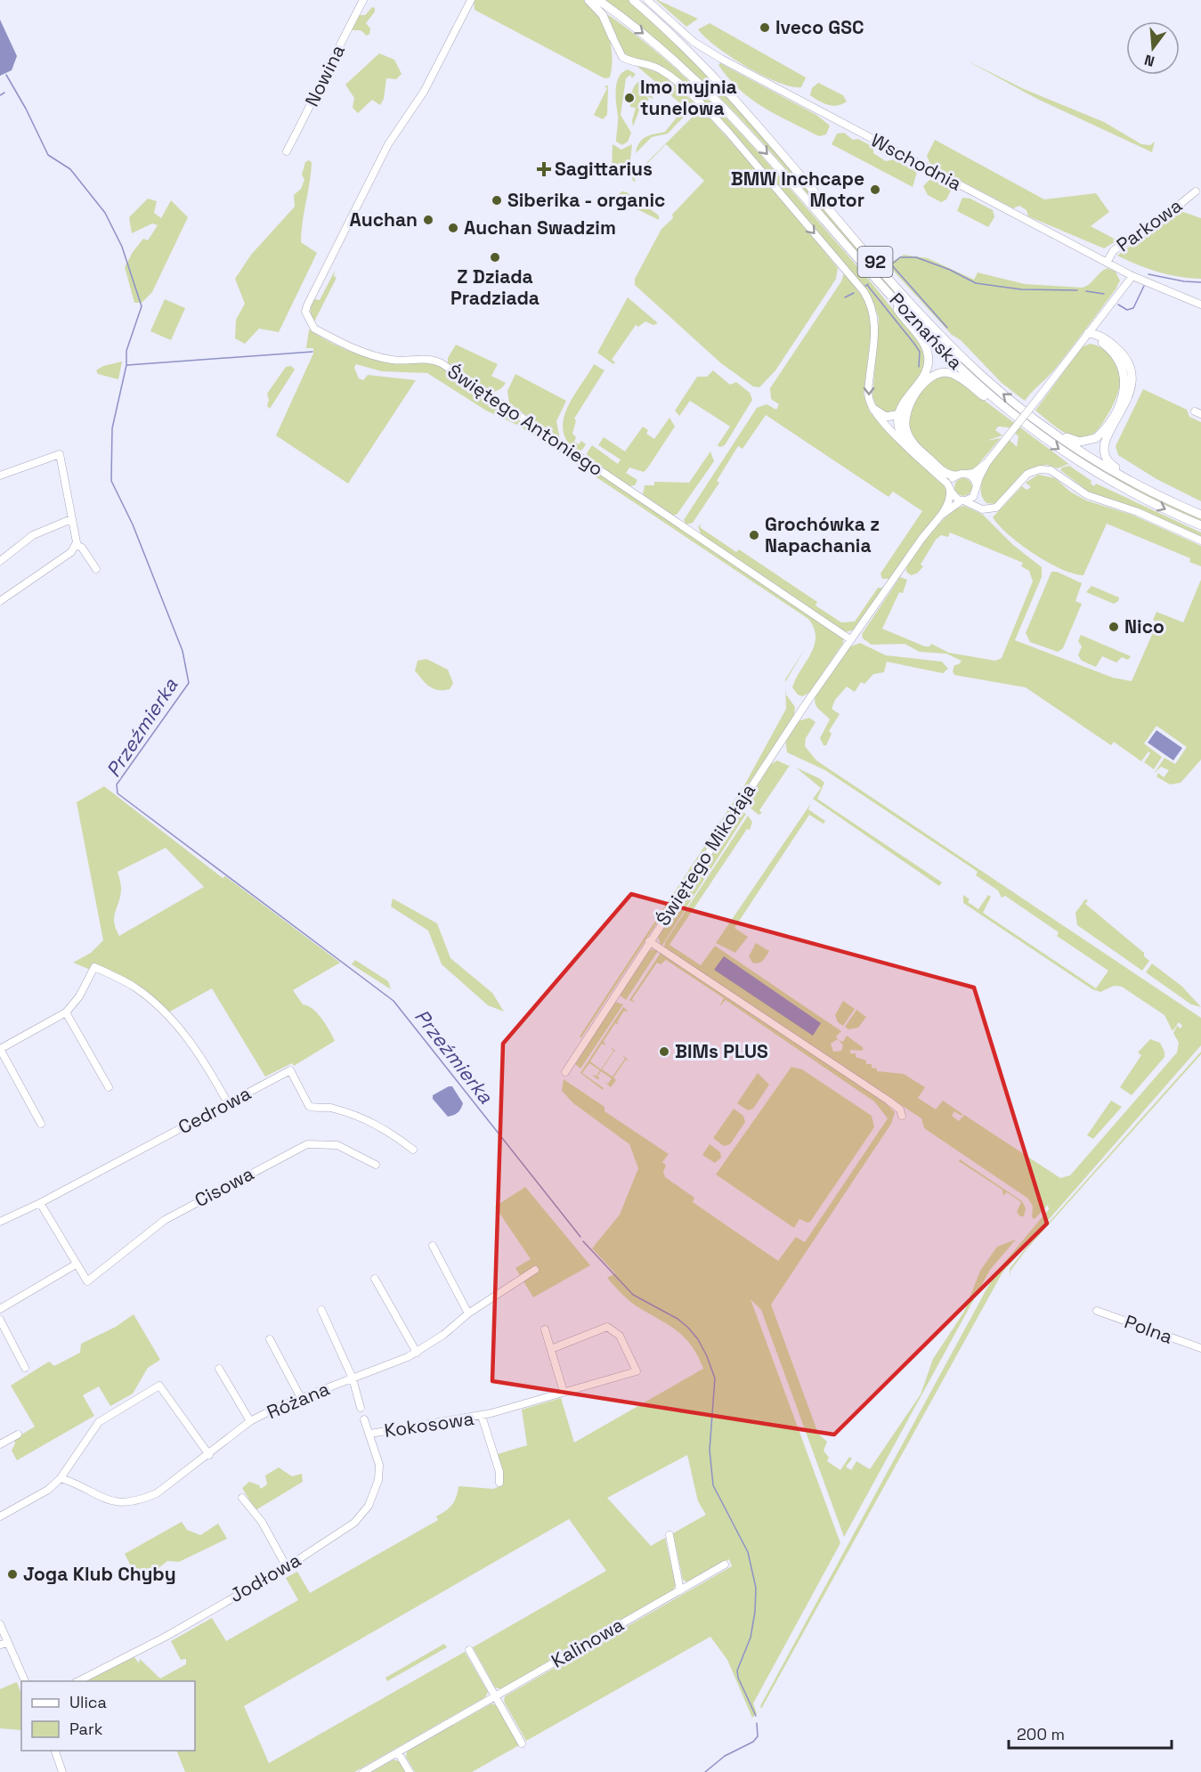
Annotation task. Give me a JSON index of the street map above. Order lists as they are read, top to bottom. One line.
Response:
{"streets":{"main road":["92","Poznańska"],"street":["Nowina","Wschodnia","Parkowa","Świętego Antoniego","Świętego Mikołaja","Cedrowa","Cisowa","Polna","Różana","Kokosowa","Jodłowa","Kalinowa"]},"crossings":[["Wschodnia","Parkowa"],["Świętego Antoniego","Świętego Mikołaja"],["Kokosowa","Jodłowa"]],"water":["Przeźmierka"],"places":{"other":["Iveco GSC","Imo myjnia tunelowa","BMW Inchcape Motor","Siberika - organic","Auchan","Auchan Swadzim","Z Dziada Pradziada","Grochówka z Napachania","Nico","BIMs PLUS","Joga Klub Chyby"],"health":["Sagittarius"]},"legend":["Ulica","Park"],"scale_bar":"200 m","north":"bottom"}
